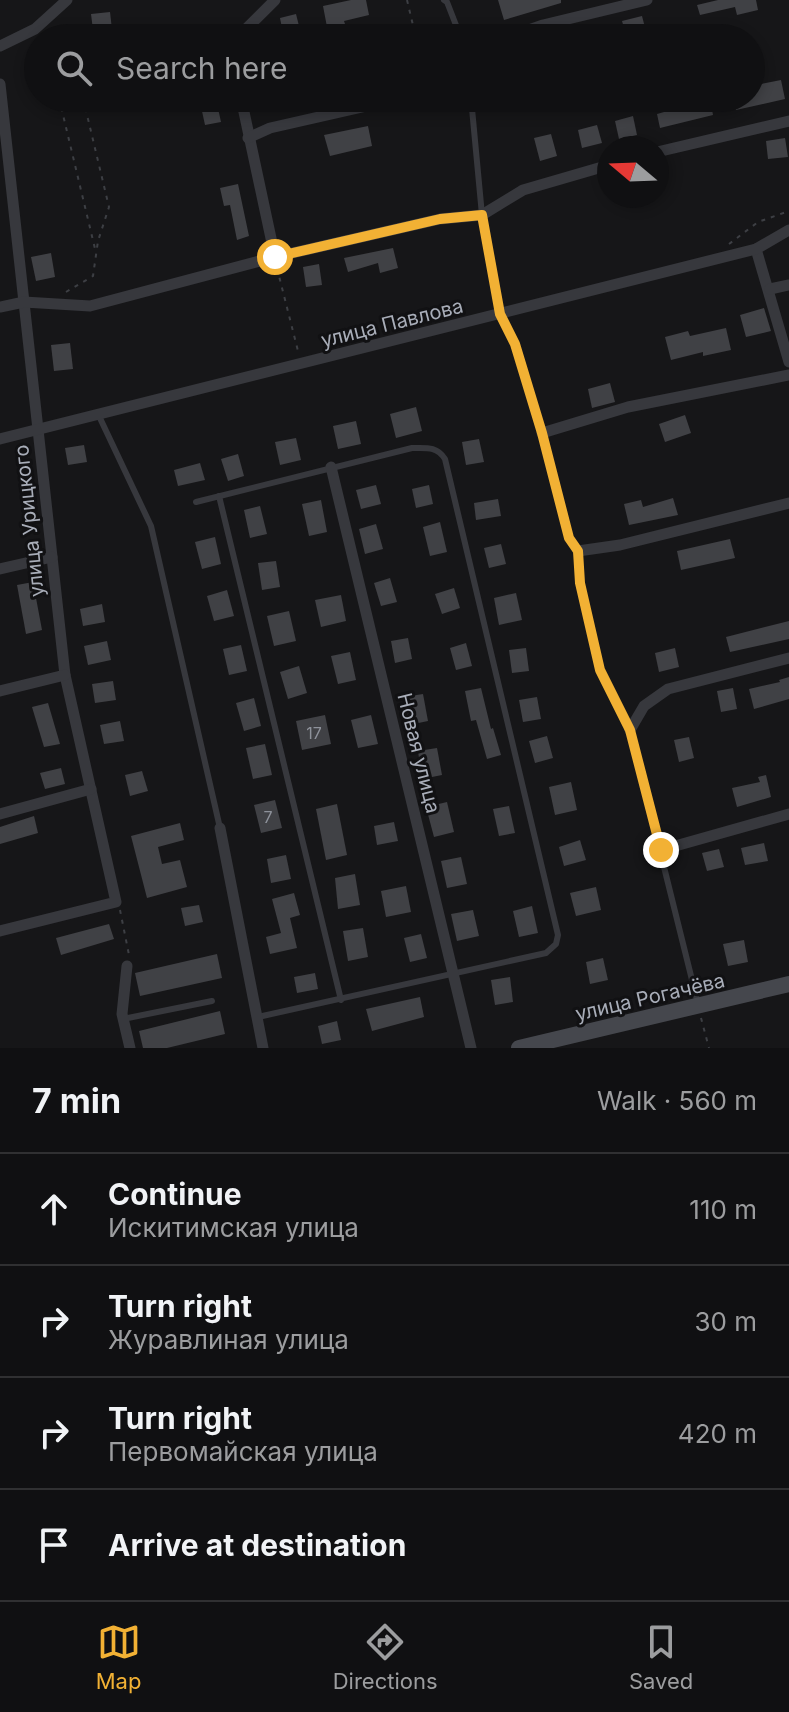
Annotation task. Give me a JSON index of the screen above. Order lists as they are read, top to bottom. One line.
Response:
{"streets":{"street":["улица Павлова","улица Урицкого","Новая улица","улица Рогачёва"]},"crossings":[["улица Павлова","улица Урицкого"]],"house_numbers":["17","7"],"north":"left","page":{"search":"Search here","heading":["7 min","Walk · 560 m"],"list":[["Continue","Искитимская улица","110 m"],["Turn right","Журавлиная улица","30 m"],["Turn right","Первомайская улица","420 m"],"Arrive at destination"],"nav":["Map","Directions","Saved"]}}
